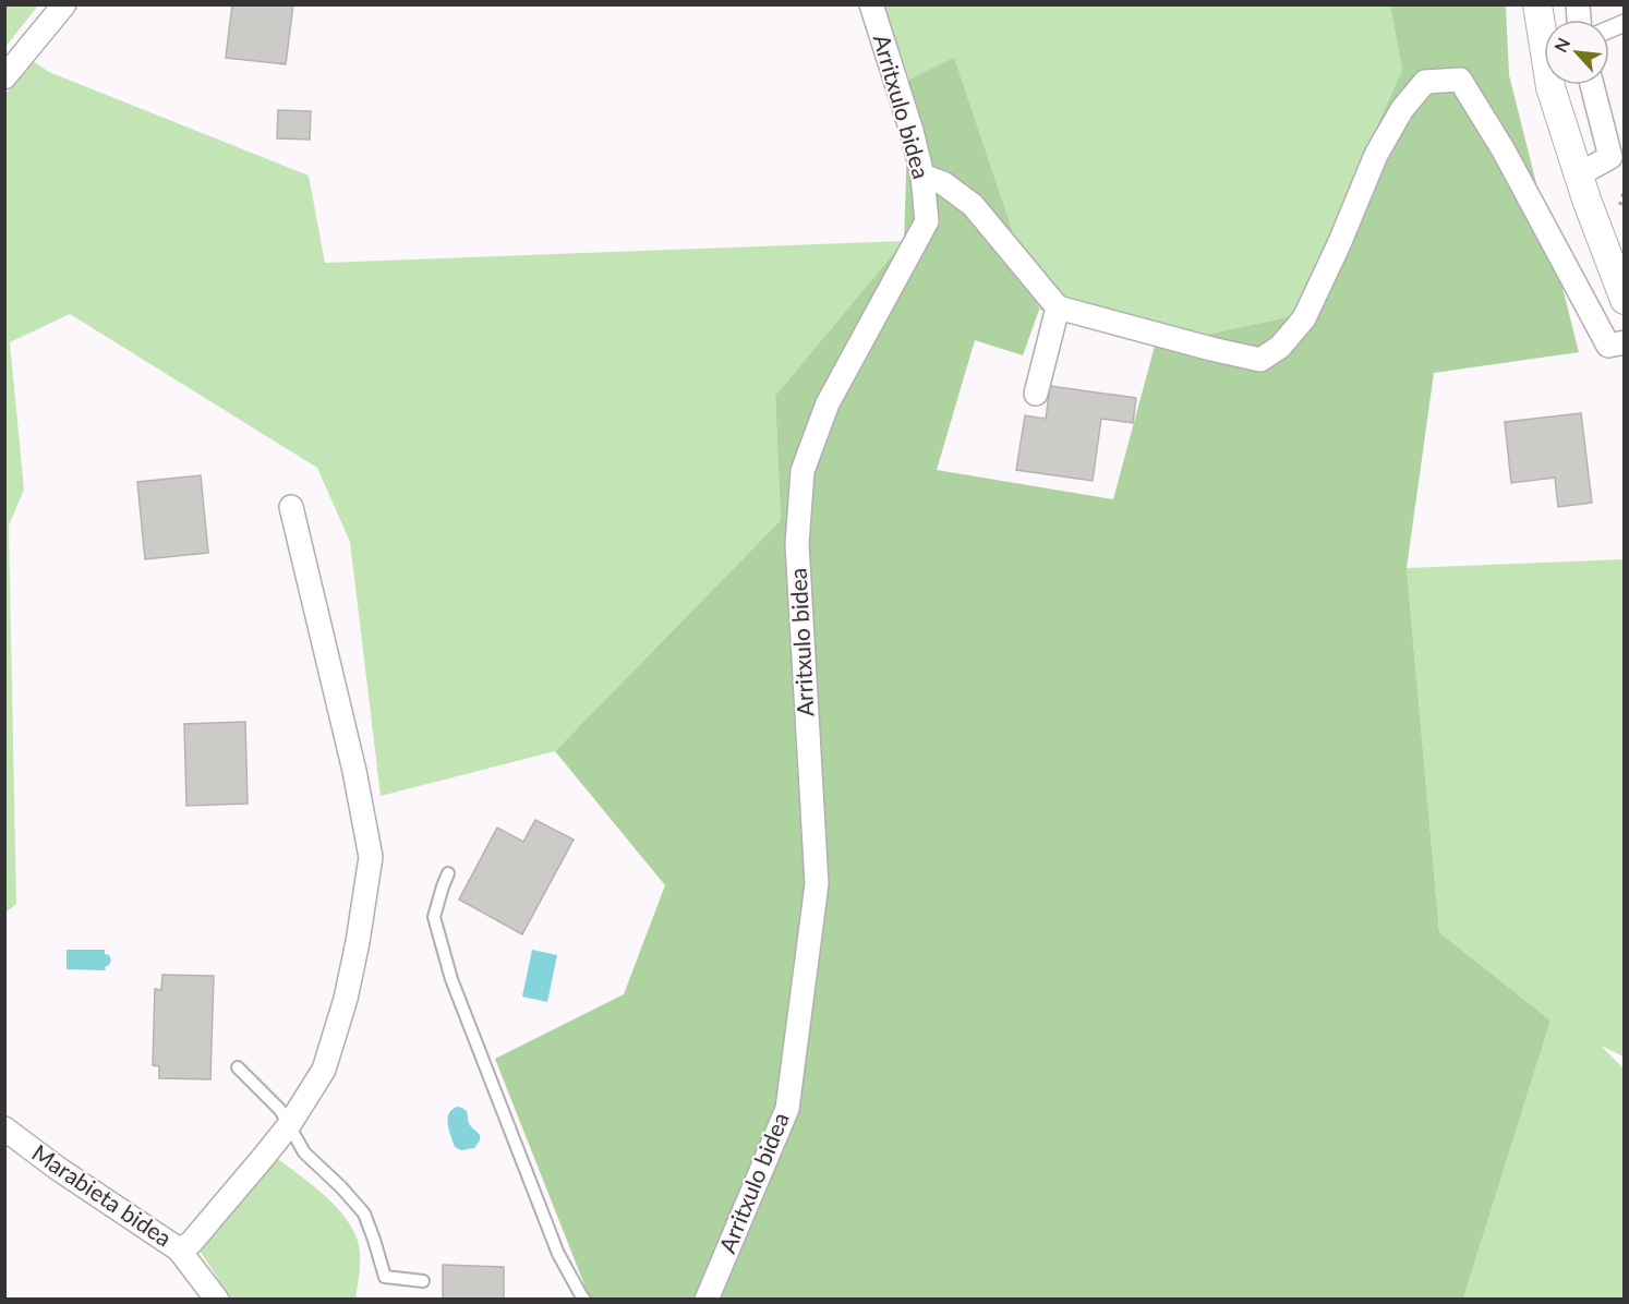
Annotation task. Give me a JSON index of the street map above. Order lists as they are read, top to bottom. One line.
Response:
{"streets":{"street":["Arritxulo bidea","Marabieta bidea"]},"north":"top left"}
